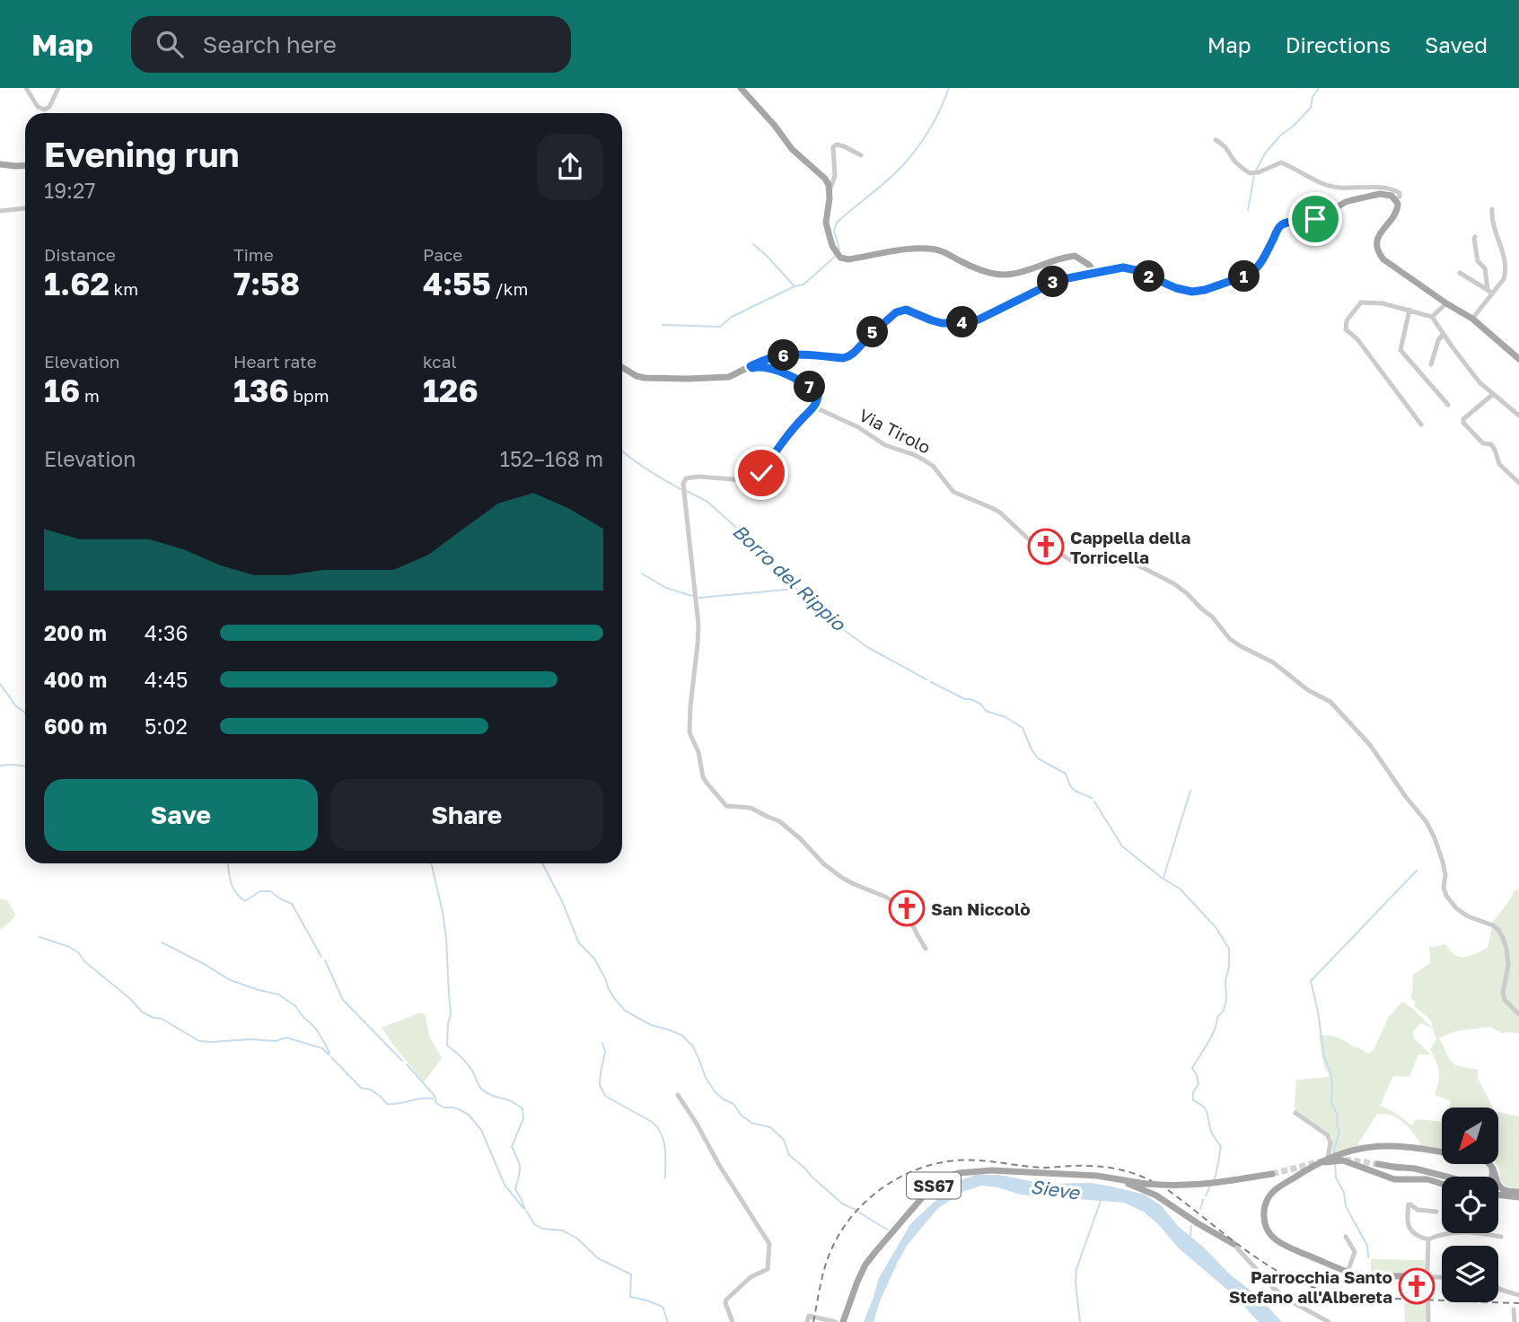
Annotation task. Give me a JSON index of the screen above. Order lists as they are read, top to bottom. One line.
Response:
{"streets":{"main road":["SS67"],"street":["Via Tirolo"]},"water":["Borro del Rippio","Sieve"],"places":{"church":["Cappella della Torricella","San Niccolò","Parrocchia Santo Stefano all'Albereta"]},"north":"bottom left","page":{"header":"Map","search":"Search here","nav":["Map","Directions","Saved"],"heading":["Evening run","19:27"],"stats":[["Distance","1.62 km"],["Time","7:58"],["Pace","4:55 /km"],["Elevation","16 m"],["Heart rate","136 bpm"],["kcal","126"]],"pins":["1","2","3","4","5","6","7"],"chart":["Elevation","152–168 m"],"list":[{"name":"200 m","note":"4:36"},{"name":"400 m","note":"4:45"},{"name":"600 m","note":"5:02"}],"buttons":["Save","Share"]}}
